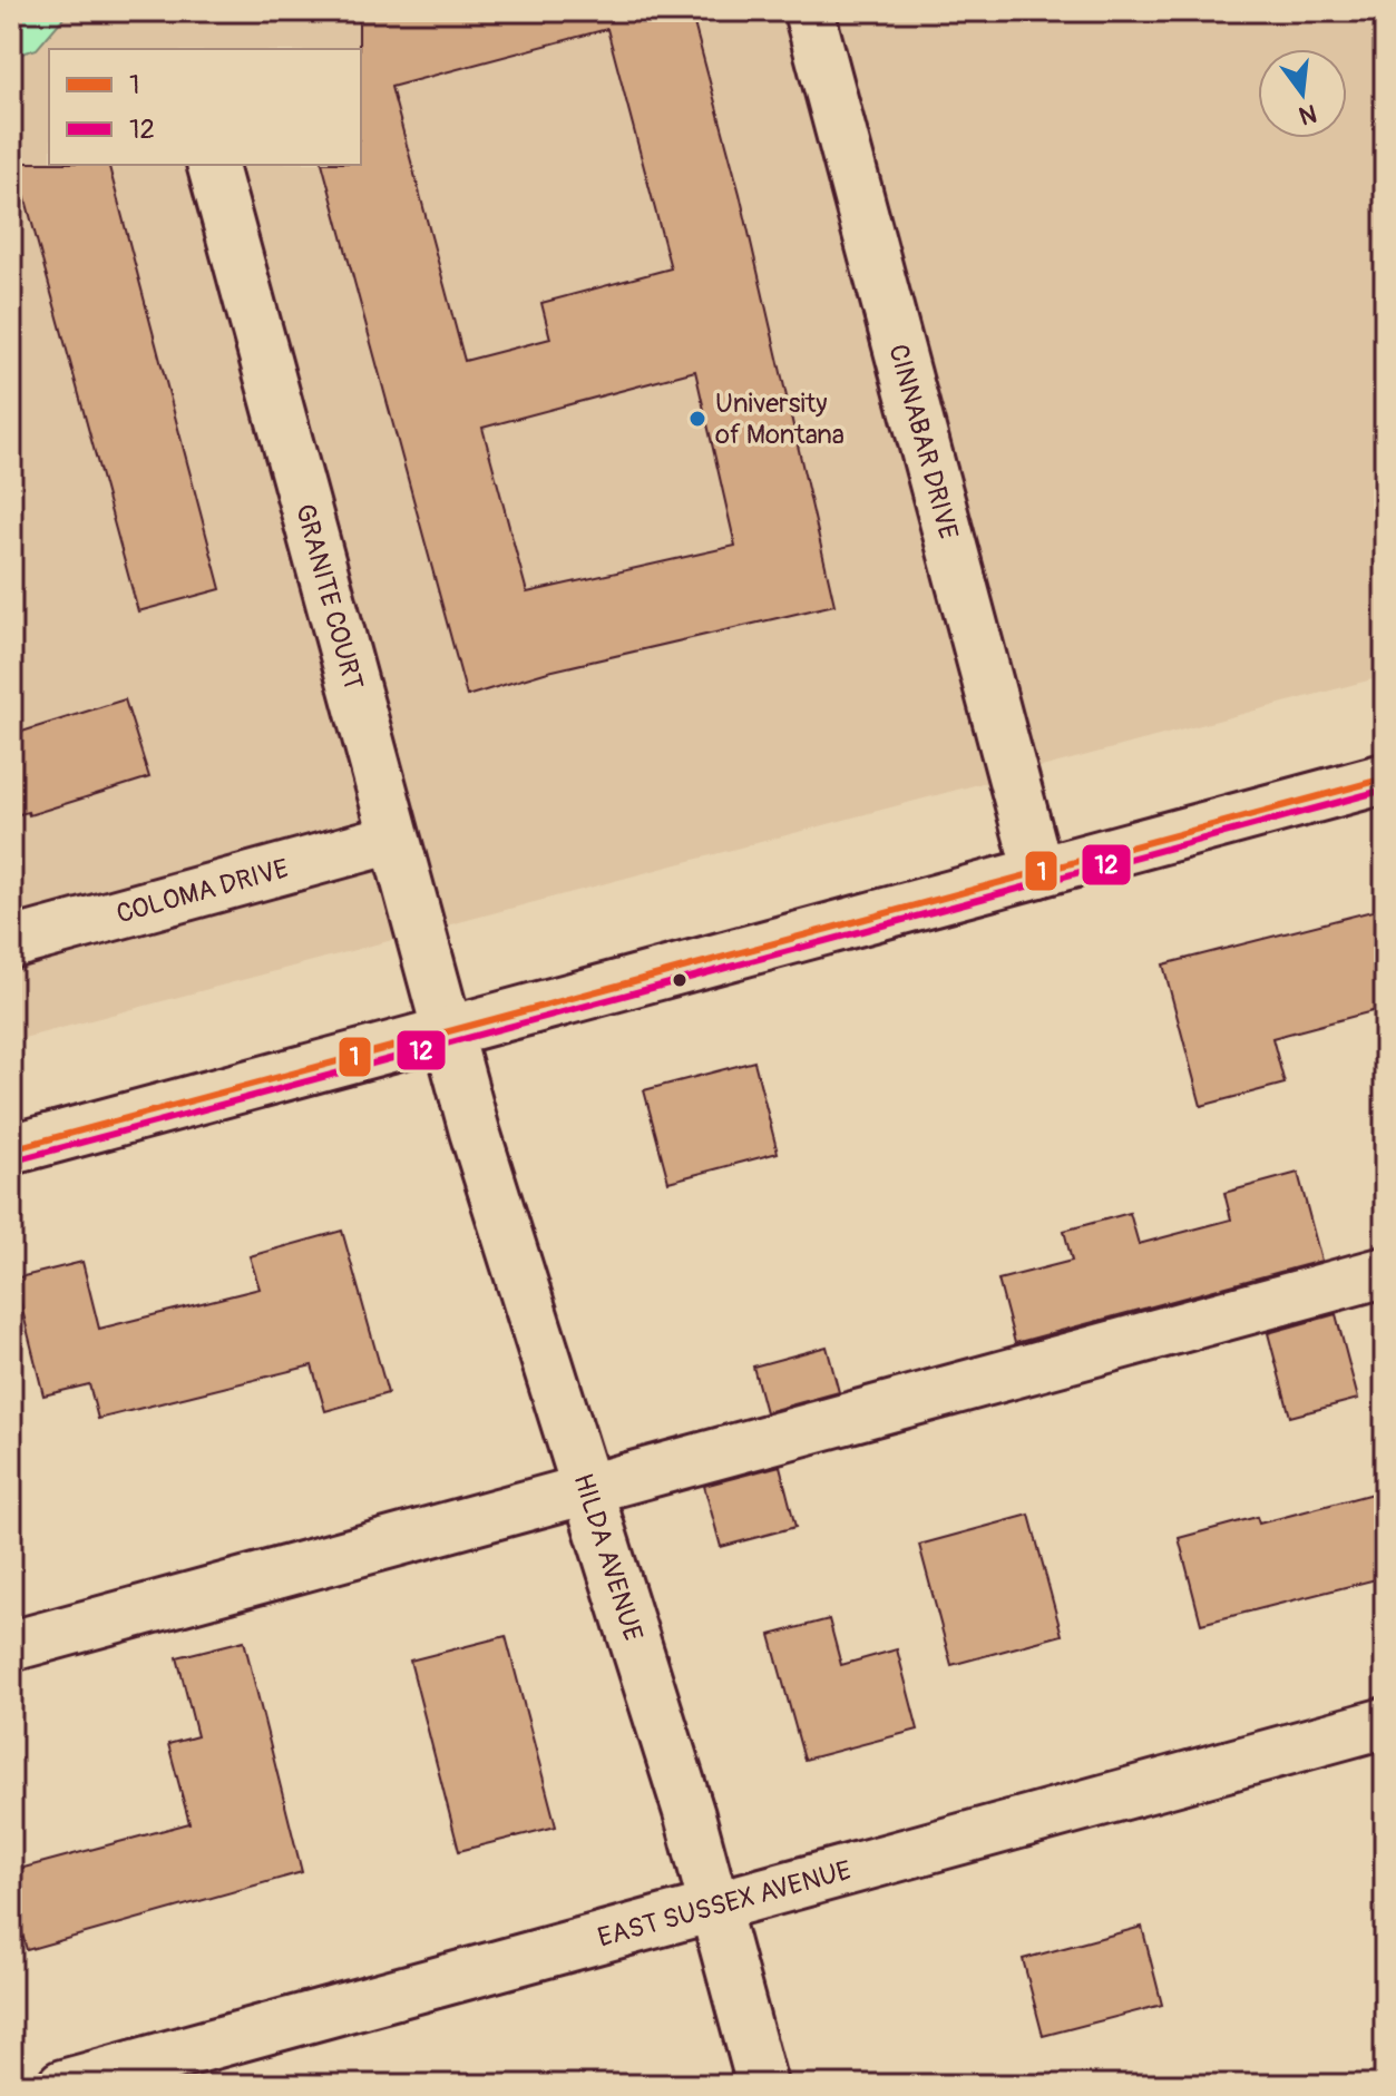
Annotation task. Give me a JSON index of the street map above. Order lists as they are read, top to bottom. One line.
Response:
{"streets":{"street":["CINNABAR DRIVE","GRANITE COURT","COLOMA DRIVE","HILDA AVENUE","EAST SUSSEX AVENUE"]},"crossings":[["GRANITE COURT","COLOMA DRIVE"],["GRANITE COURT","HILDA AVENUE"],["HILDA AVENUE","EAST SUSSEX AVENUE"]],"places":["University of Montana"],"lines":["transit line 1","transit line 12"],"legend":["1","12"],"north":"bottom"}
